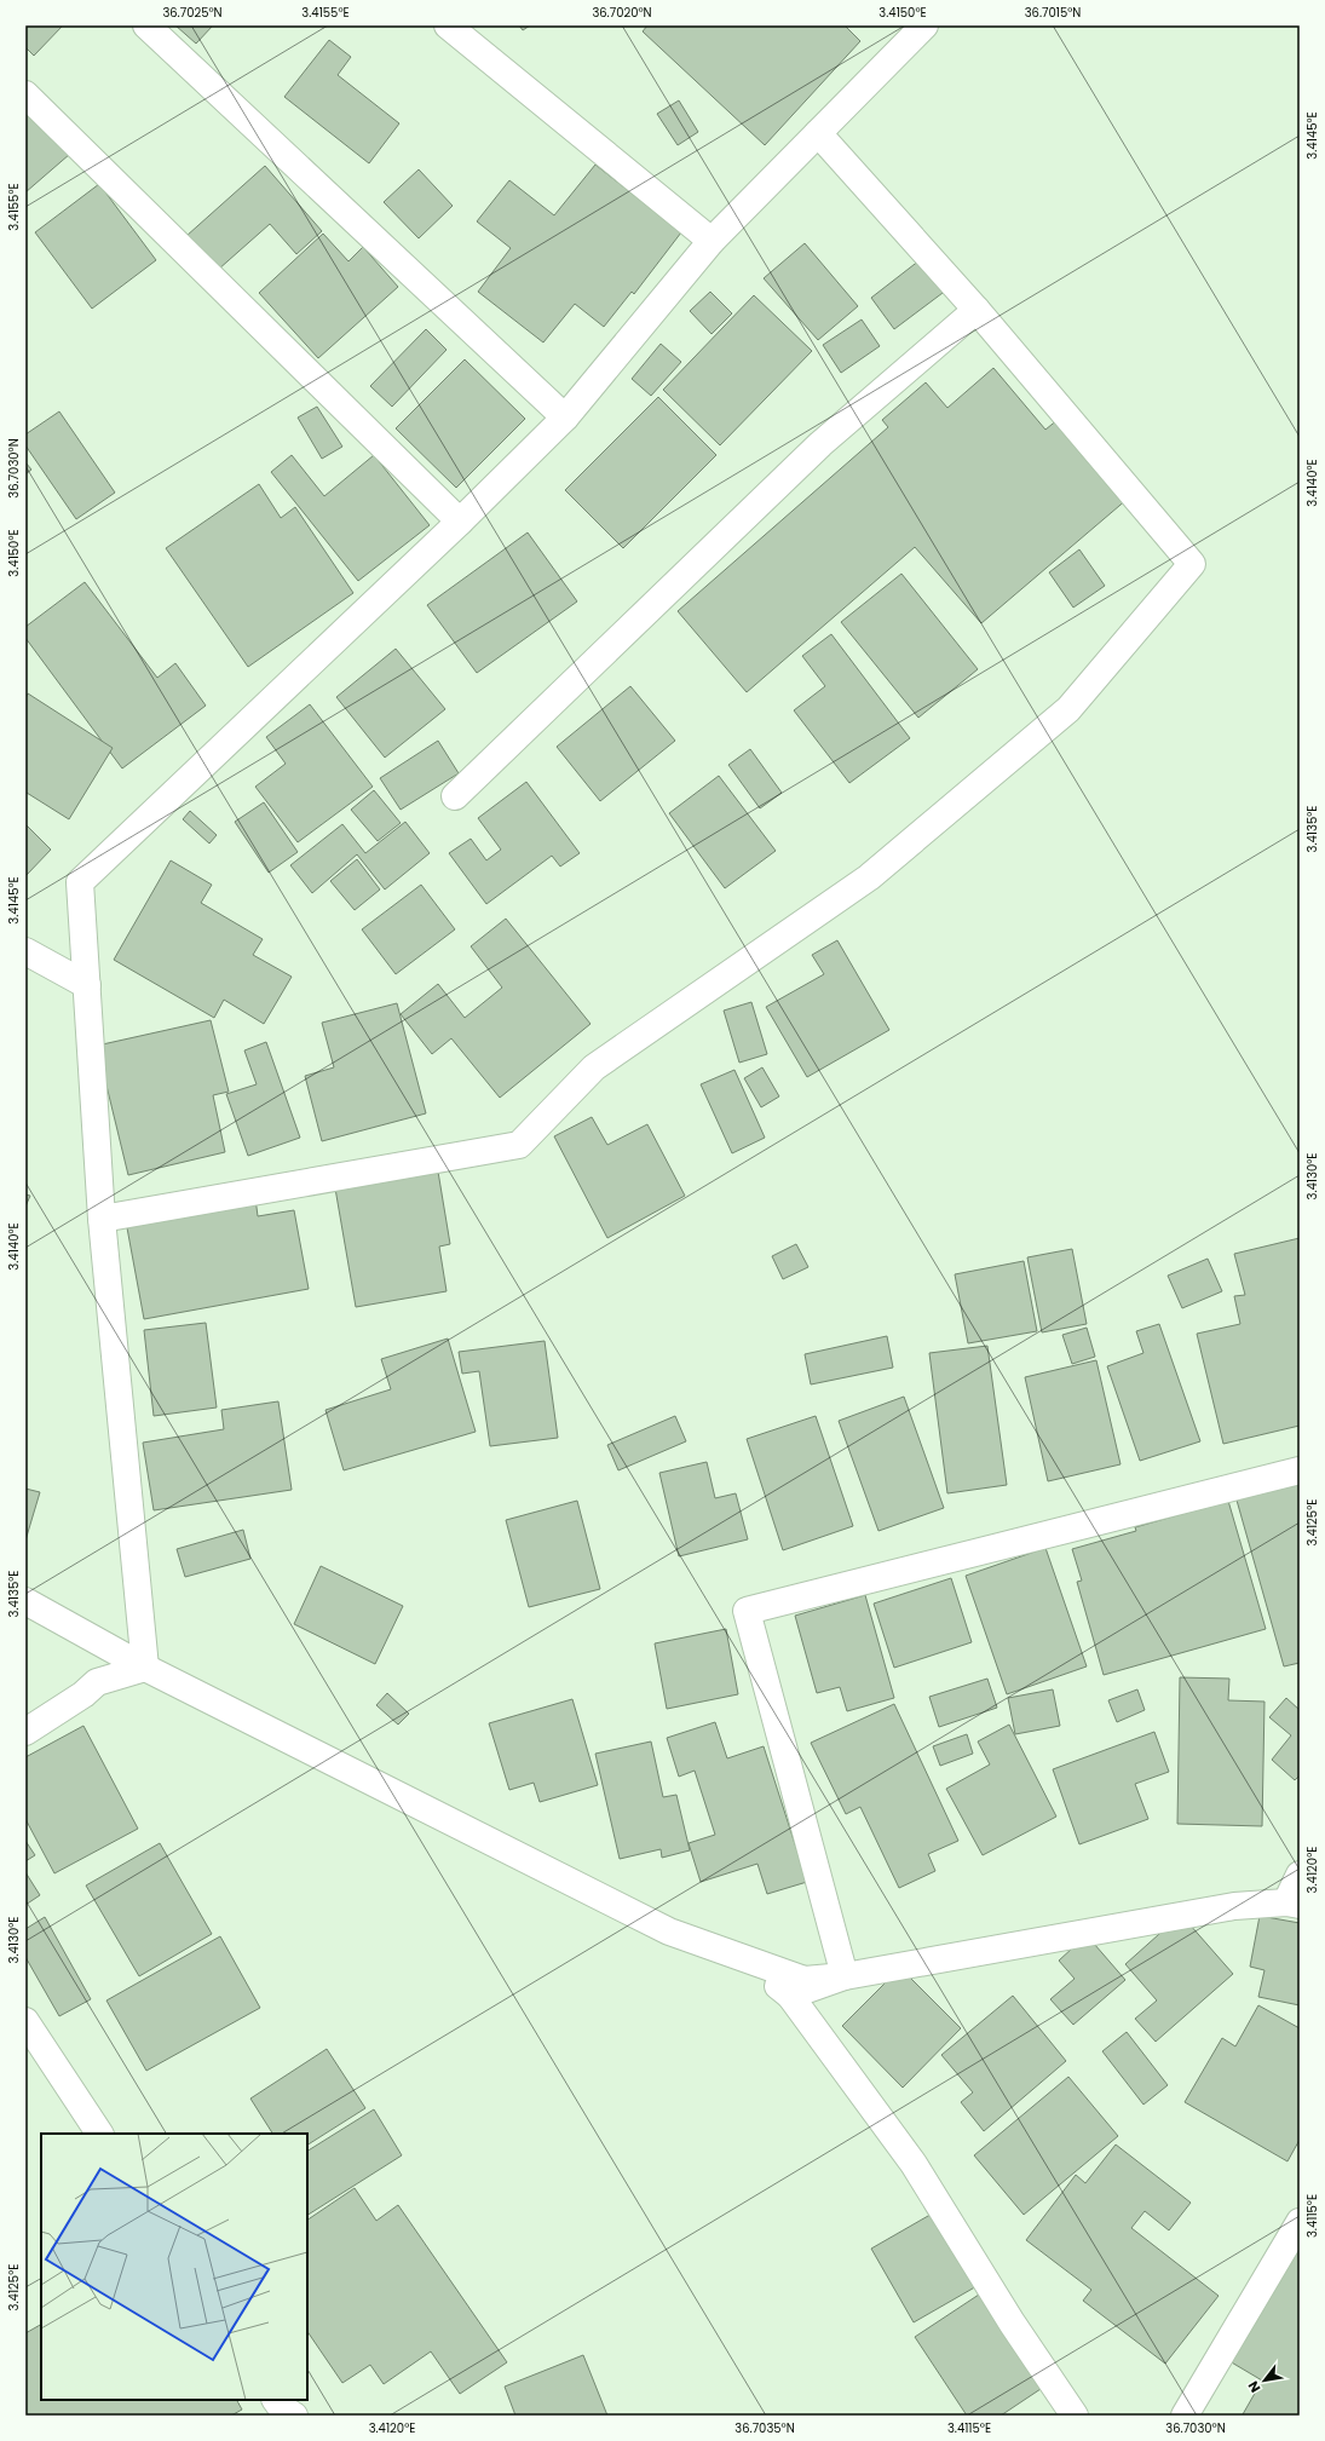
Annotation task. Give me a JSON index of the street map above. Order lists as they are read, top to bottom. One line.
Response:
{"north":"bottom left","coordinates":["36.7025°N","3.4155°E","36.7020°N","3.4150°E","36.7015°N","3.4145°E","36.7030°N","3.4140°E","3.4135°E","3.4130°E","3.4125°E","3.4120°E","3.4115°E","36.7035°N"]}
